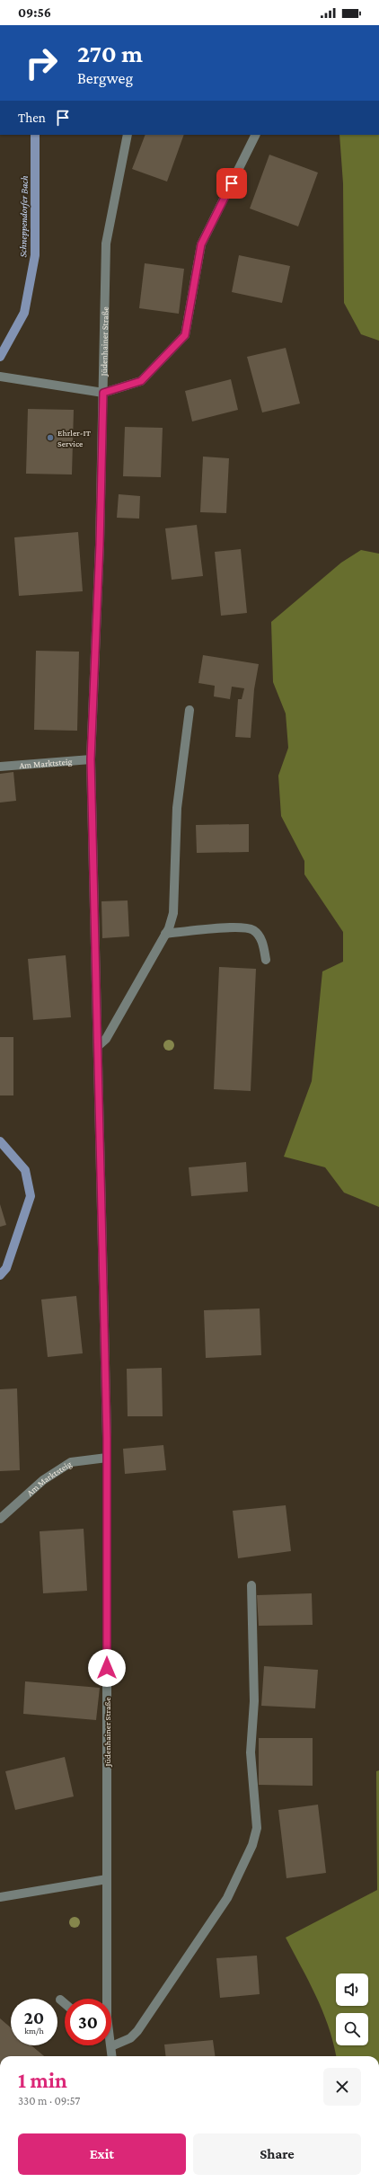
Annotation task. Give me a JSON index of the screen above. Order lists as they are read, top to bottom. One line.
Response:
{"streets":{"street":["Jüdenhainer Straße","Am Marktsteig"]},"crossings":[["Jüdenhainer Straße","Am Marktsteig"]],"water":["Schneppendorfer Bach"],"places":["Ehrler-IT Service"],"page":{"status":"09:56","turn":["270 m","Bergweg"],"then":"Then","speed":"20 km/h","limit":"30","heading":["1 min","330 m · 09:57"],"buttons":["Exit","Share"]}}
